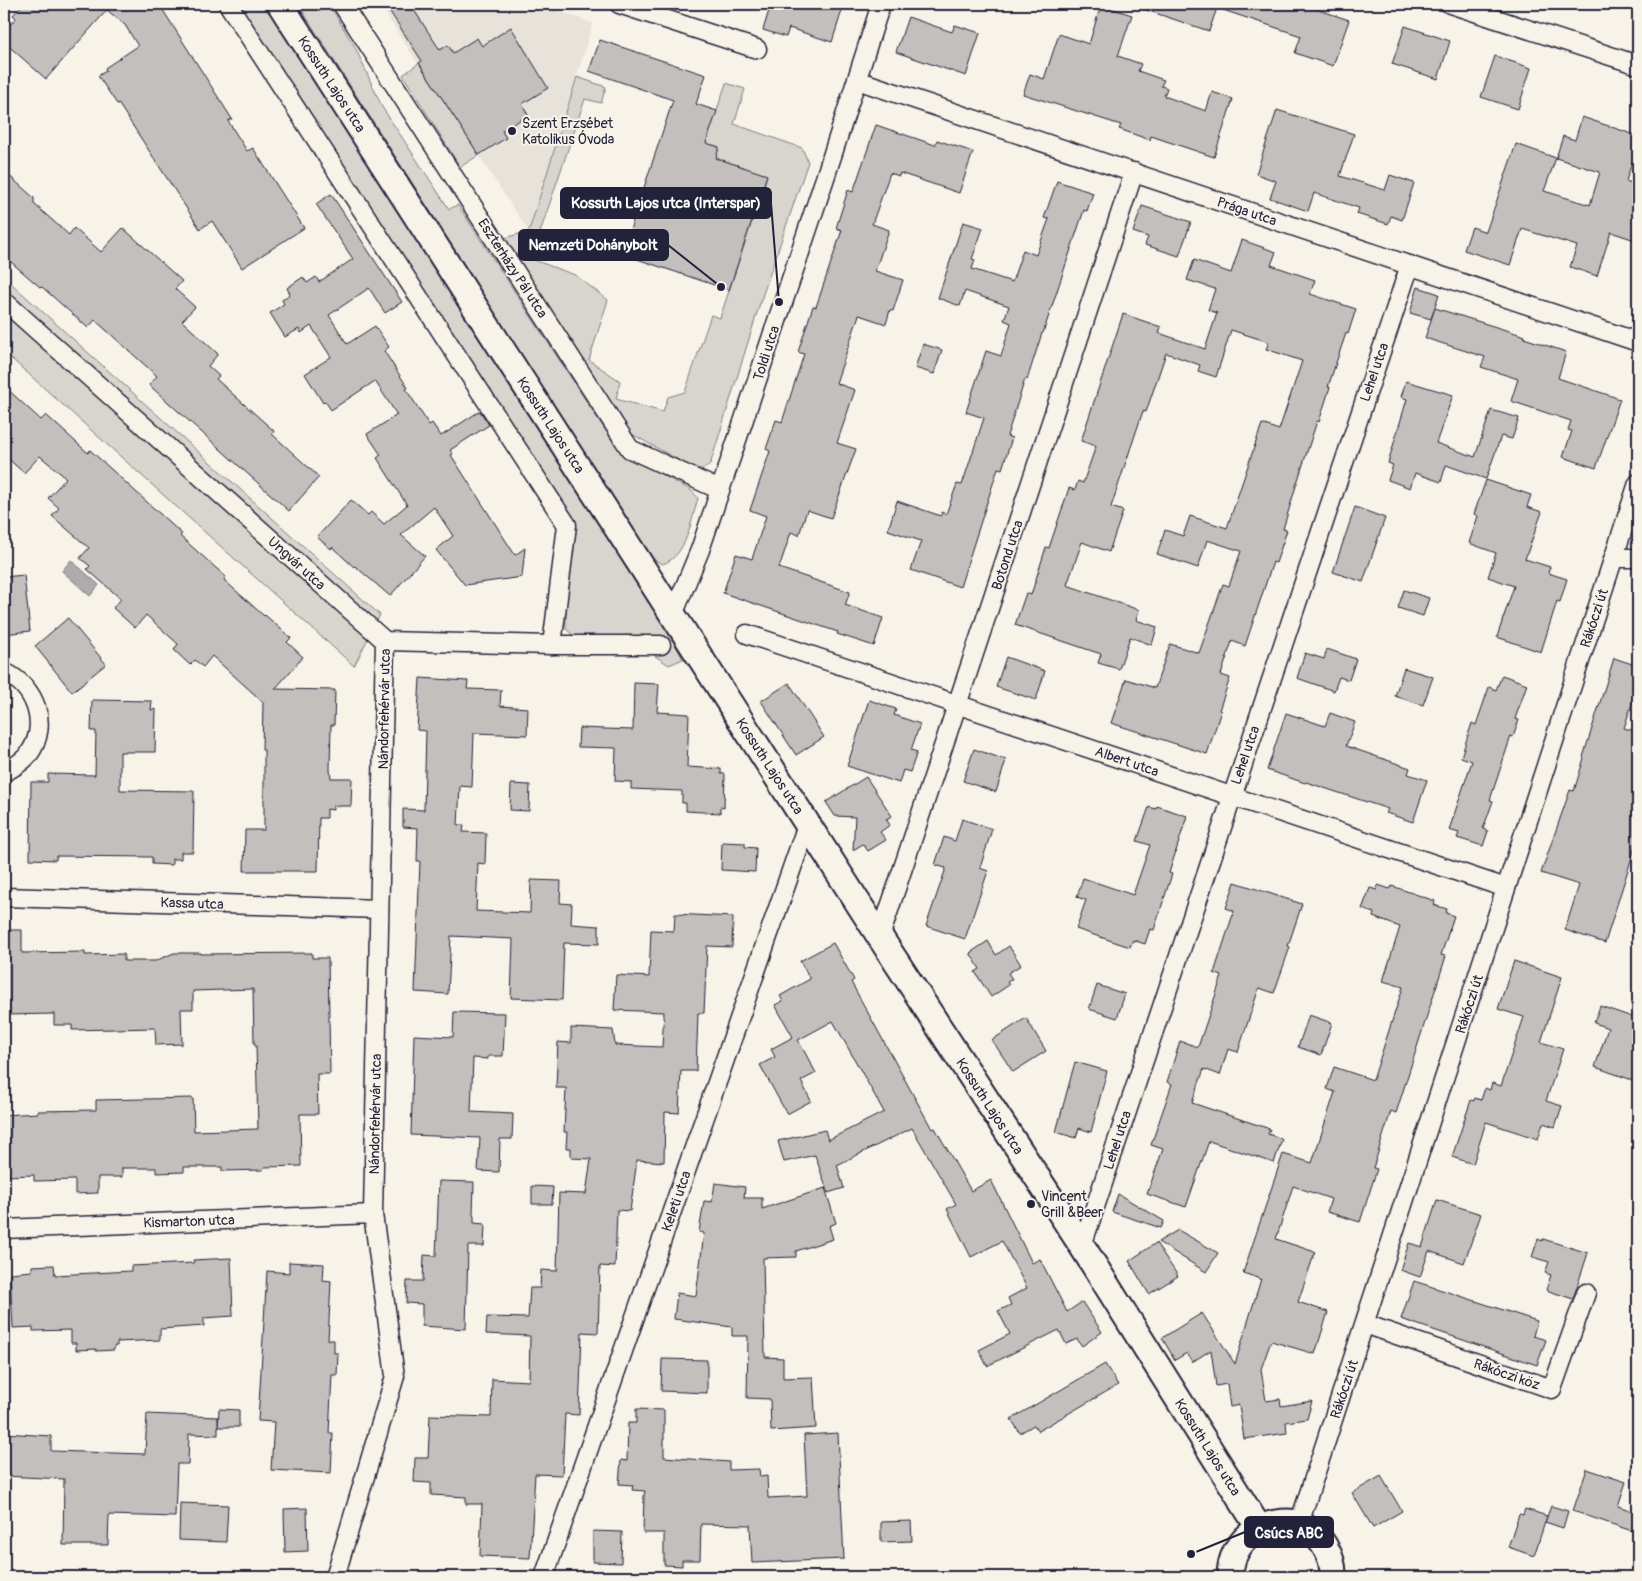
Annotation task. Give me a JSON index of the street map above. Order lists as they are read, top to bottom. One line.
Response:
{"streets":{"street":["Kossuth Lajos utca","Prága utca","Eszterházy Pál utca","Toldi utca","Lehel utca","Botond utca","Ungvár utca","Rákóczi út","Nándorfehérvár utca","Albert utca","Kassa utca","Keleti utca","Kismarton utca","Rákóczi köz"]},"crossings":[["Kossuth Lajos utca","Toldi utca"],["Kossuth Lajos utca","Lehel utca"],["Kossuth Lajos utca","Botond utca"],["Kossuth Lajos utca","Keleti utca"],["Prága utca","Toldi utca"],["Prága utca","Lehel utca"],["Prága utca","Botond utca"],["Eszterházy Pál utca","Toldi utca"],["Lehel utca","Albert utca"],["Botond utca","Albert utca"],["Ungvár utca","Nándorfehérvár utca"],["Rákóczi út","Albert utca"],["Rákóczi út","Rákóczi köz"],["Nándorfehérvár utca","Kassa utca"],["Nándorfehérvár utca","Kismarton utca"]],"places":["Szent Erzsébet Katolikus Óvoda","Nemzeti Dohánybolt","Kossuth Lajos utca (Interspar)","Vincent Grill &Beer","Csúcs ABC"]}
